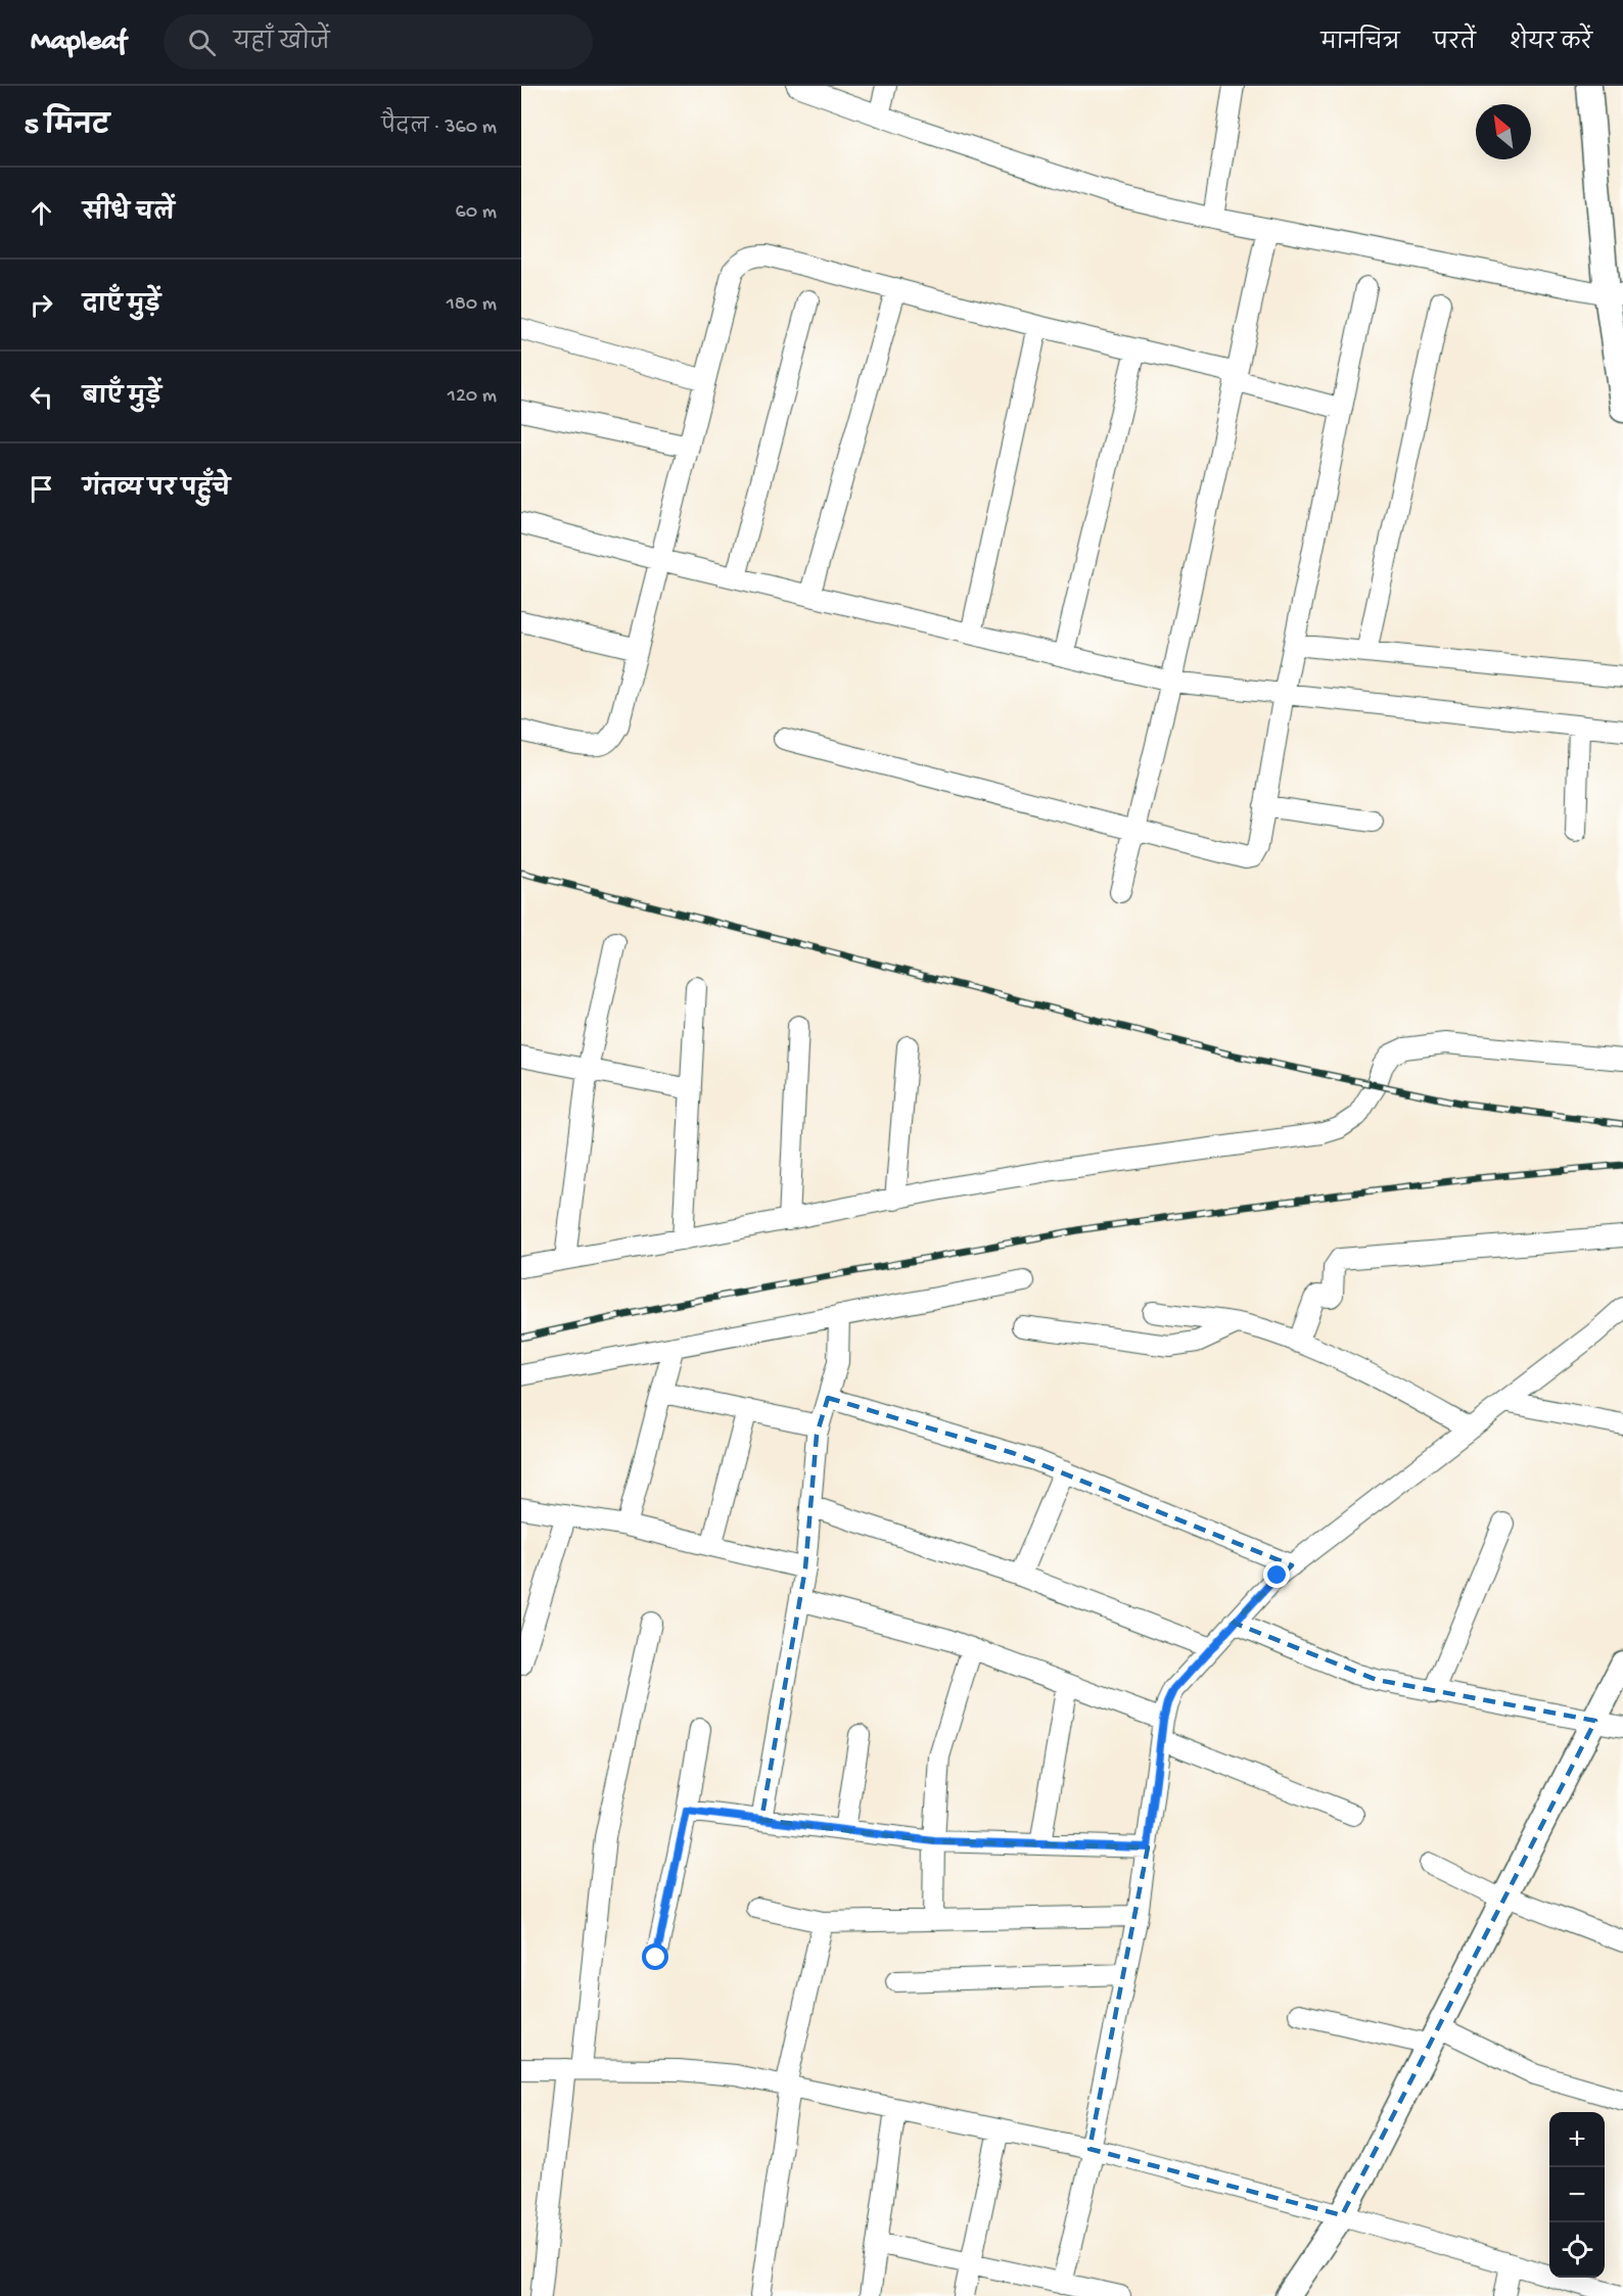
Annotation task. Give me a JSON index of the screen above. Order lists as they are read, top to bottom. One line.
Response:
{"north":"top left","page":{"header":"Mapleaf","search":"यहाँ खोजें","nav":["मानचित्र","परतें","शेयर करें"],"heading":["5 मिनट","पैदल · 360 m"],"list":[["सीधे चलें","60 m"],["दाएँ मुड़ें","180 m"],["बाएँ मुड़ें","120 m"],"गंतव्य पर पहुँचे"],"map_buttons":["+","−"]}}
